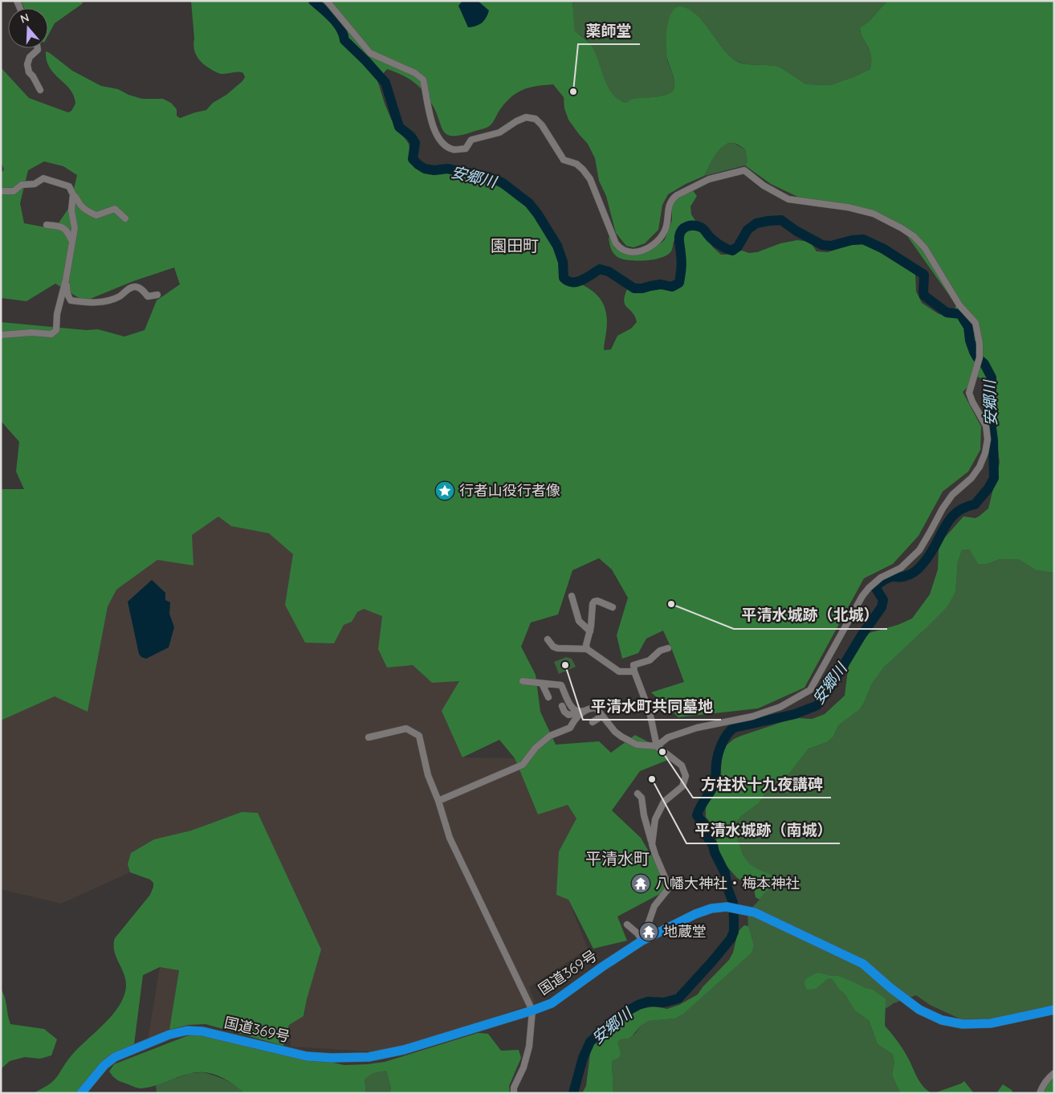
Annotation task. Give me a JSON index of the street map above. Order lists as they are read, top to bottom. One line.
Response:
{"streets":{"highway":["国道369号"]},"districts":["園田町","平清水町"],"water":["安郷川"],"places":{"other":["薬師堂","平清水城跡（北城）","平清水町共同墓地","方柱状十九夜講碑","平清水城跡（南城）"],"place":["行者山役行者像"],"temple":["八幡大神社・梅本神社","地蔵堂"]},"north":"top"}
